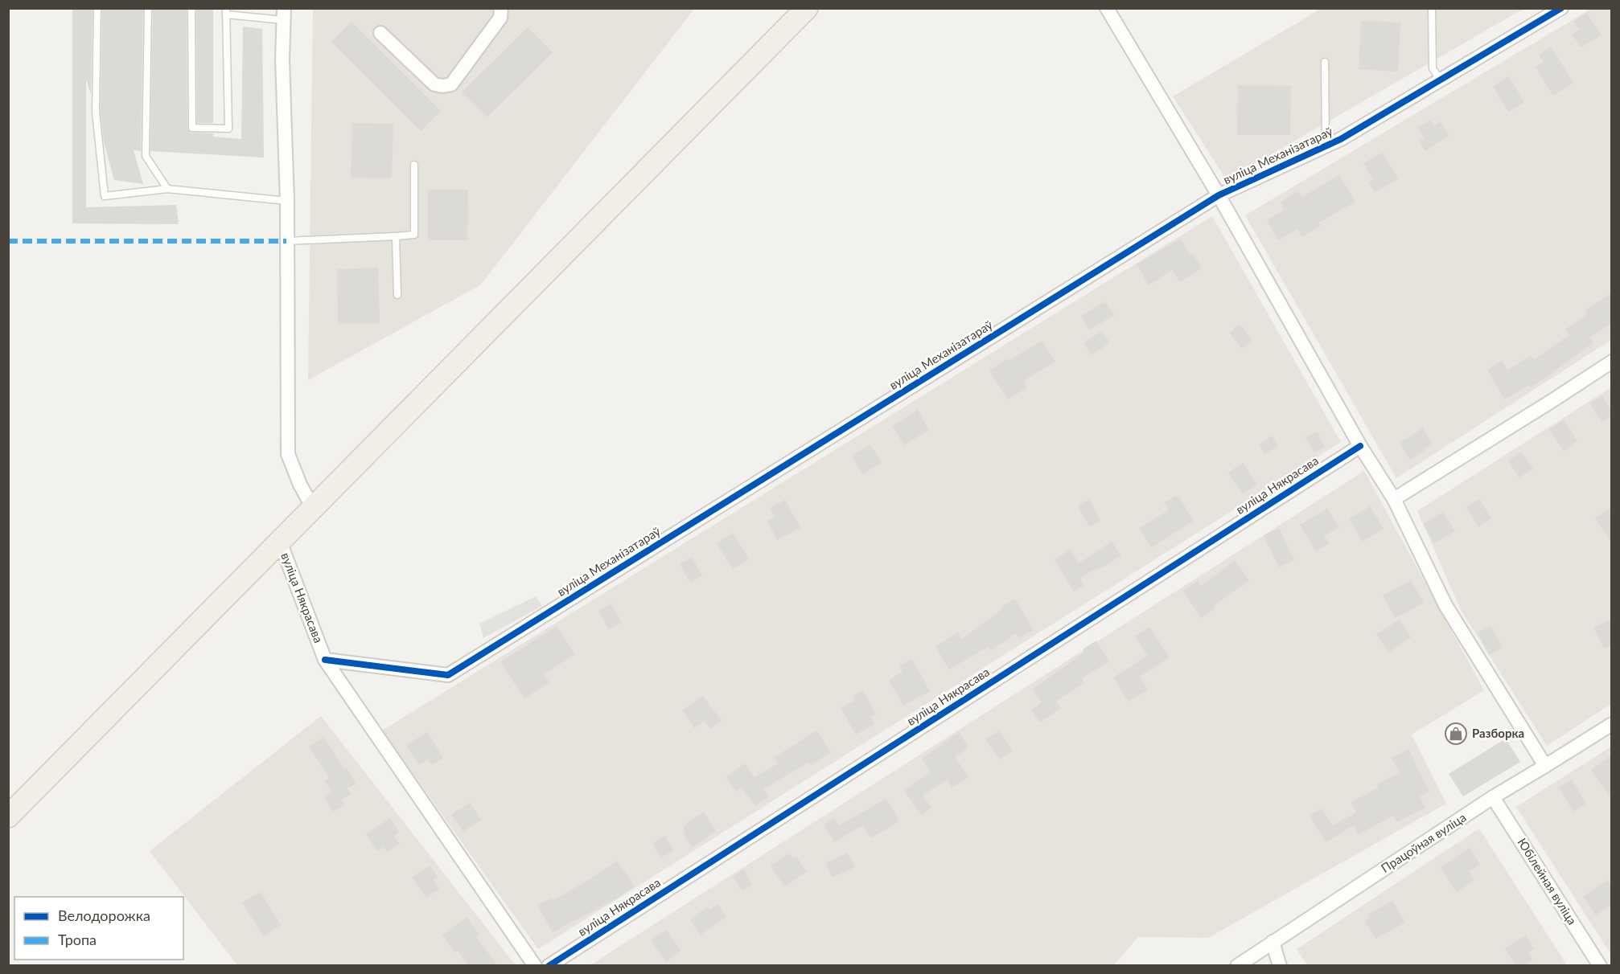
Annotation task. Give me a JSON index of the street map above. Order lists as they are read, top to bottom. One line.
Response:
{"streets":{"street":["вуліца Механізатараў","вуліца Някрасава","Працоўная вуліца","Юбілейная вуліца"]},"crossings":[["вуліца Механізатараў","вуліца Някрасава"],["Працоўная вуліца","Юбілейная вуліца"]],"places":{"shop":["Разборка"]},"legend":["Велодорожка","Тропа"]}
